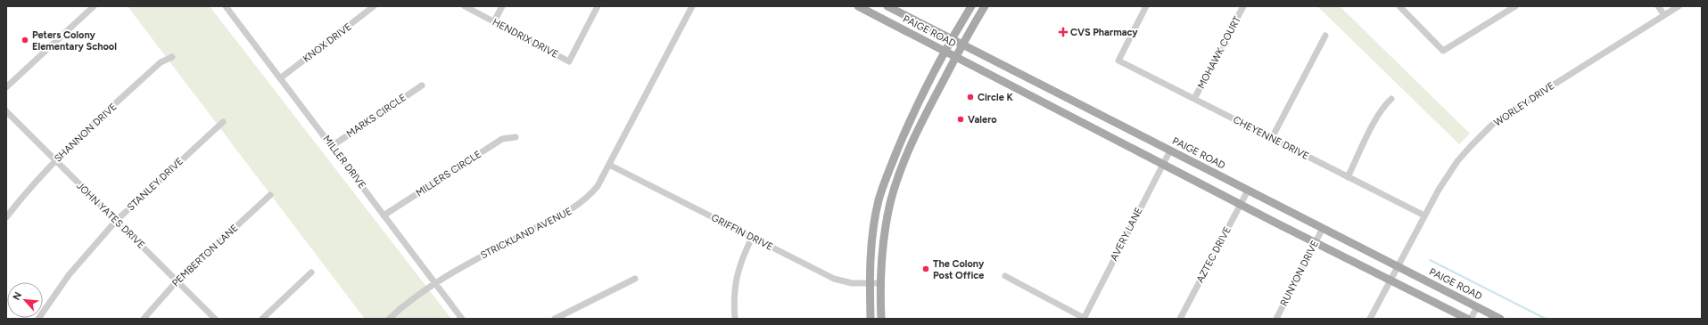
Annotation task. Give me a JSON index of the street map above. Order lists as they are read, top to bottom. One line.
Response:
{"streets":{"main road":["PAIGE ROAD"],"street":["HENDRIX DRIVE","KNOX DRIVE","MOHAWK COURT","WORLEY DRIVE","MARKS CIRCLE","SHANNON DRIVE","CHEYENNE DRIVE","MILLER DRIVE","MILLERS CIRCLE","STANLEY DRIVE","JOHN YATES DRIVE","GRIFFIN DRIVE","STRICKLAND AVENUE","AVERY LANE","AZTEC DRIVE","PEMBERTON LANE","RUNYON DRIVE"]},"crossings":[["PAIGE ROAD","WORLEY DRIVE"],["PAIGE ROAD","AVERY LANE"],["PAIGE ROAD","AZTEC DRIVE"],["PAIGE ROAD","RUNYON DRIVE"],["KNOX DRIVE","MILLER DRIVE"],["MOHAWK COURT","CHEYENNE DRIVE"],["WORLEY DRIVE","CHEYENNE DRIVE"],["MARKS CIRCLE","MILLER DRIVE"],["SHANNON DRIVE","JOHN YATES DRIVE"],["MILLER DRIVE","MILLERS CIRCLE"],["MILLER DRIVE","STRICKLAND AVENUE"],["STANLEY DRIVE","JOHN YATES DRIVE"],["JOHN YATES DRIVE","PEMBERTON LANE"],["GRIFFIN DRIVE","STRICKLAND AVENUE"]],"places":{"health":["CVS Pharmacy"],"other":["Peters Colony Elementary School","Circle K","Valero","The Colony Post Office"]},"north":"top left"}
